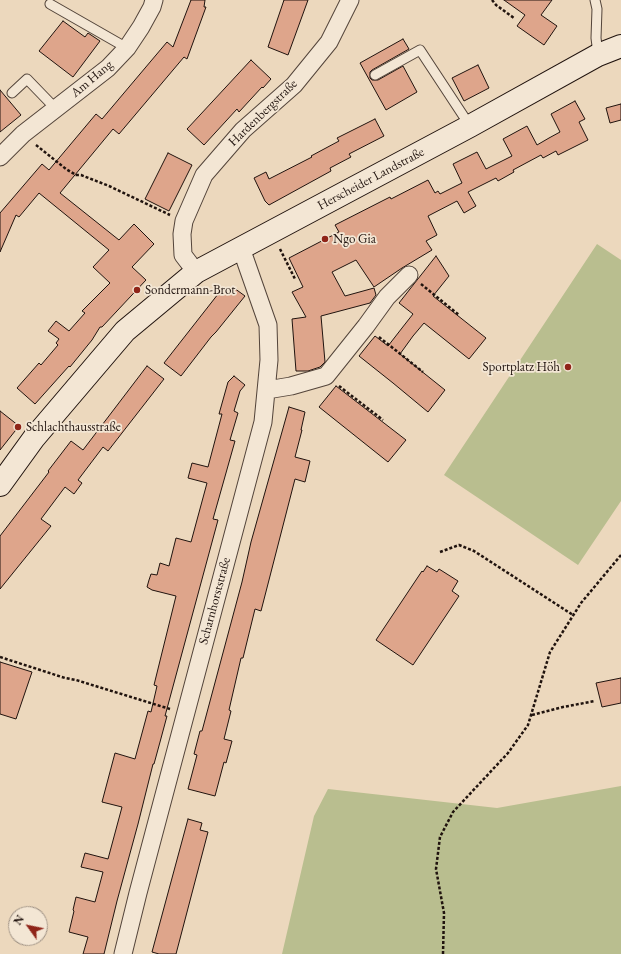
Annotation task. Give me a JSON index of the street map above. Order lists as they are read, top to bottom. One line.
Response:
{"streets":{"main road":["Herscheider Landstraße"],"street":["Am Hang","Hardenbergstraße","Scharnhorststraße"]},"crossings":[["Hardenbergstraße","Herscheider Landstraße"],["Herscheider Landstraße","Scharnhorststraße"]],"places":["Ngo Gia","Sondermann-Brot","Sportplatz Höh","Schlachthausstraße"],"north":"top left"}
